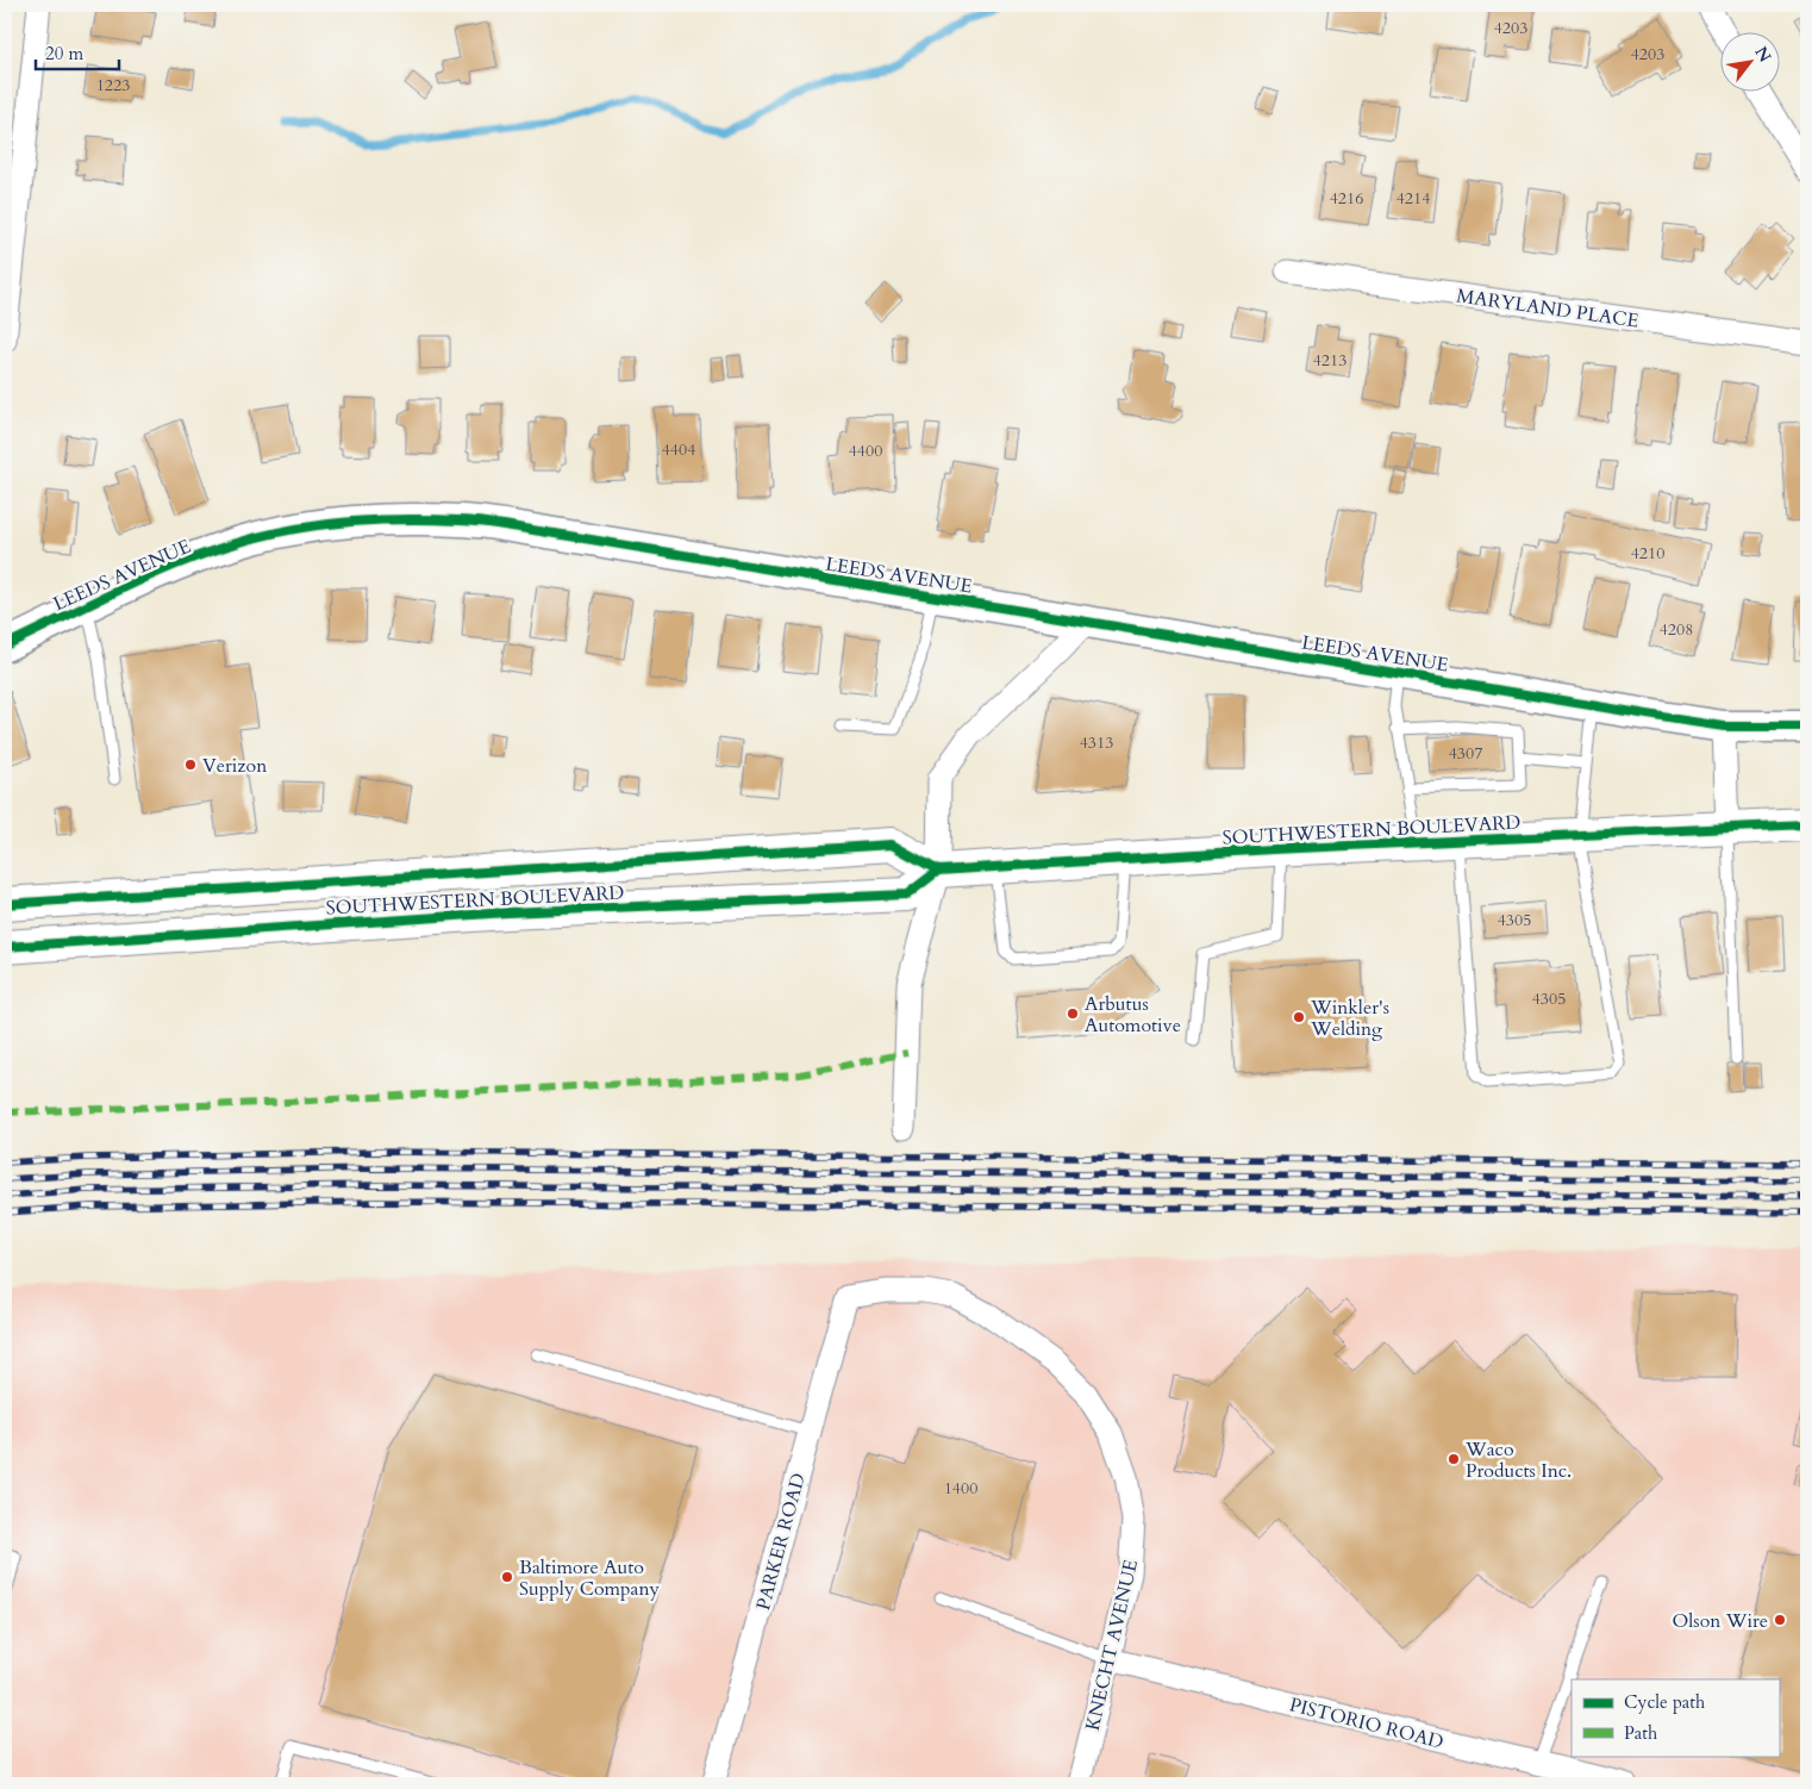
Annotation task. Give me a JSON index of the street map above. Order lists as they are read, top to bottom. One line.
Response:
{"streets":{"main road":["SOUTHWESTERN BOULEVARD"],"street":["MARYLAND PLACE","LEEDS AVENUE","PARKER ROAD","KNECHT AVENUE","PISTORIO ROAD"]},"crossings":[["PARKER ROAD","KNECHT AVENUE"],["KNECHT AVENUE","PISTORIO ROAD"]],"places":["Verizon","Arbutus Automotive","Winkler's Welding","Waco Products Inc.","Baltimore Auto Supply Company","Olson Wire"],"house_numbers":["4203","4203","1223","4216","4214","4213","4404","4400","4210","4208","4313","4307","4305","4305","1400"],"legend":["Cycle path","Path"],"scale_bar":"20 m","north":"top right"}
